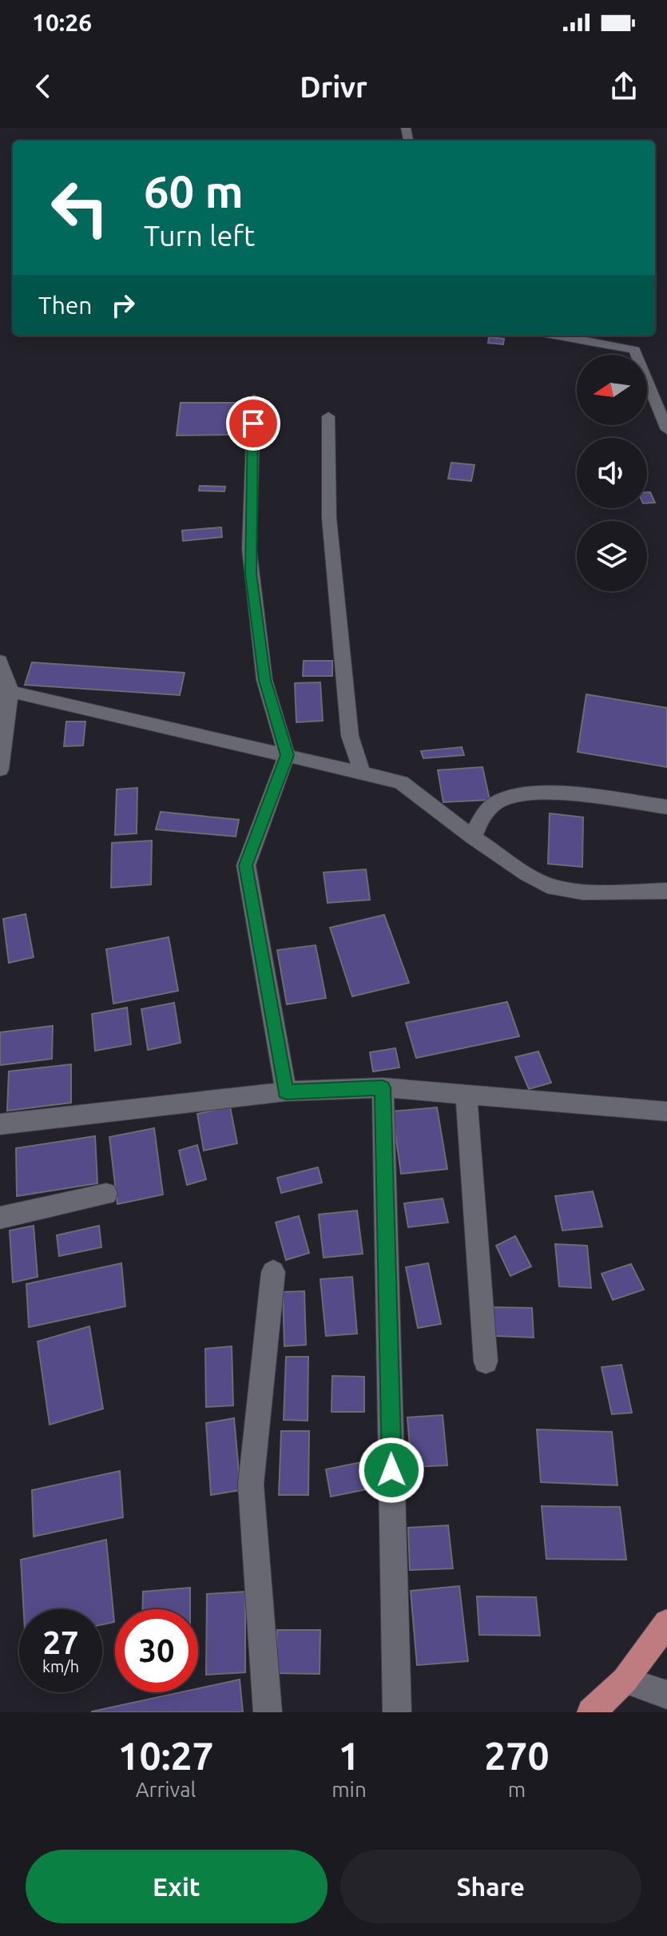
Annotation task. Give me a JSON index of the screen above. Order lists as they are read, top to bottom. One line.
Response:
{"north":"left","page":{"status":"10:26","header":"Drivr","turn":["60 m","Turn left"],"then":"Then","speed":"27 km/h","limit":"30","eta":["10:27","Arrival","1","min","270","m"],"buttons":["Exit","Share"]}}
